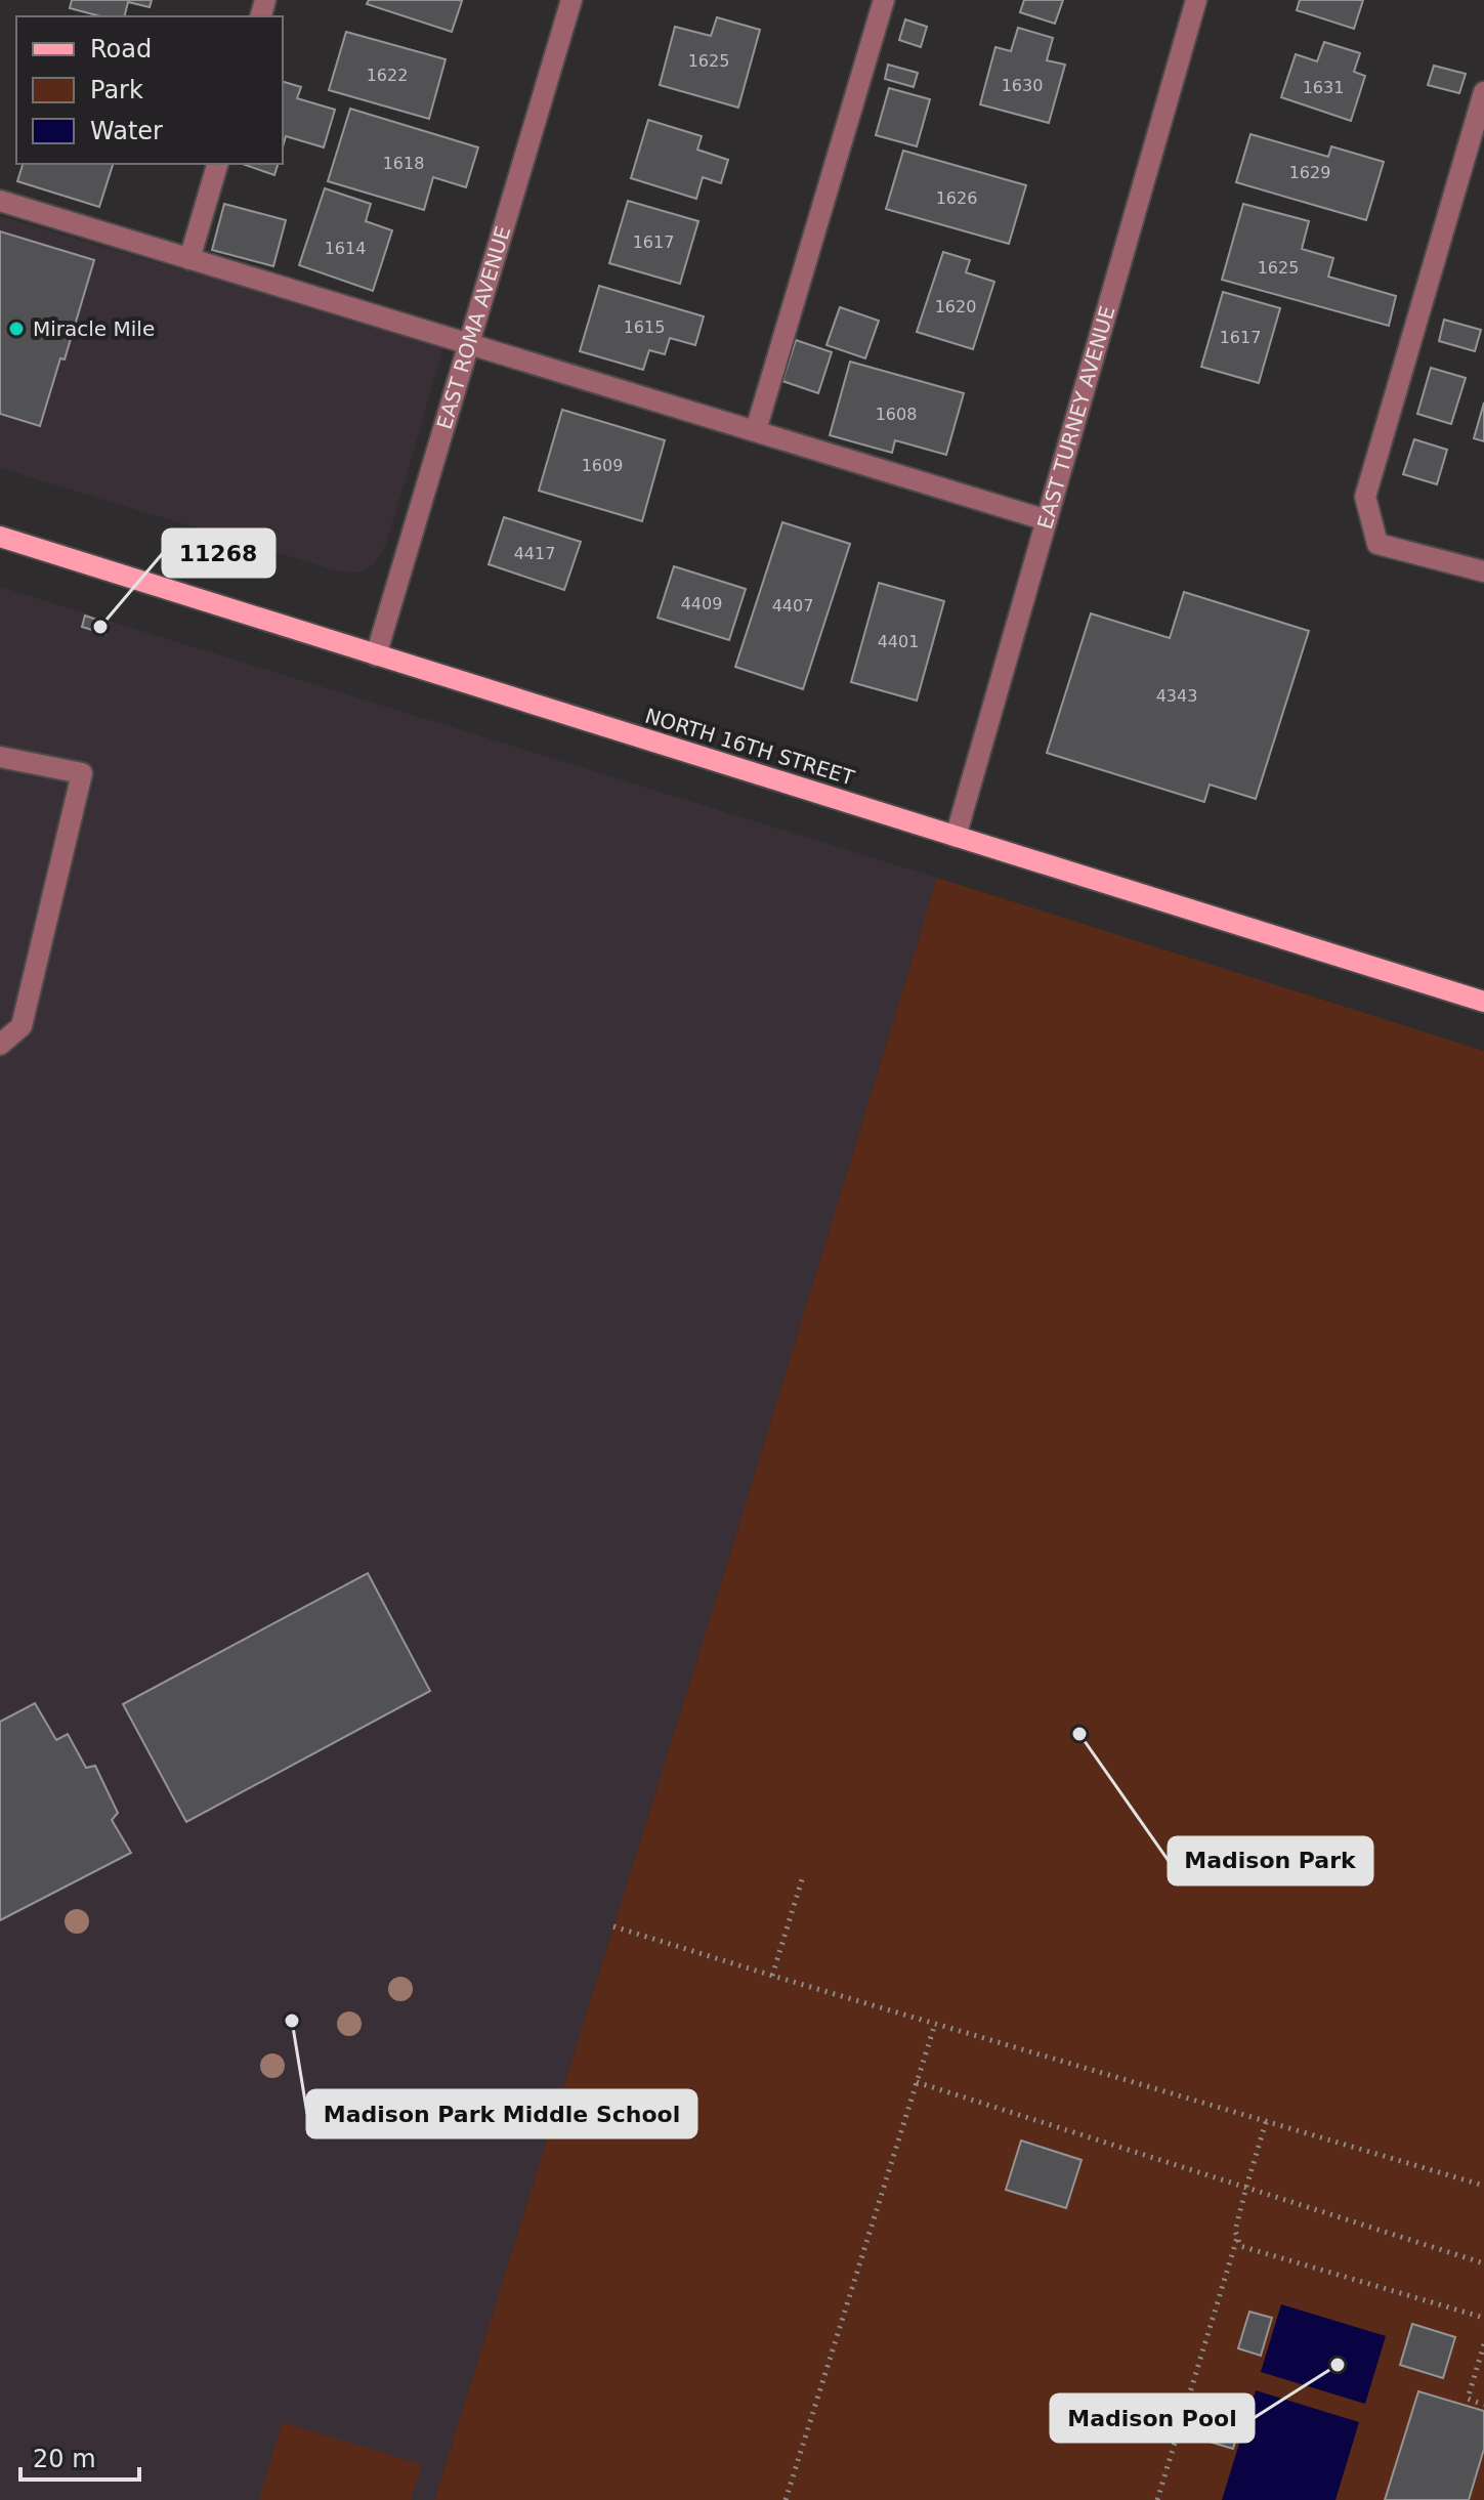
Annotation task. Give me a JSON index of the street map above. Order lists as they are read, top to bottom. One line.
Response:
{"streets":{"main road":["NORTH 16TH STREET"],"street":["EAST ROMA AVENUE","EAST TURNEY AVENUE"]},"crossings":[["EAST ROMA AVENUE","NORTH 16TH STREET"],["EAST TURNEY AVENUE","NORTH 16TH STREET"]],"places":["Miracle Mile","11268","Madison Park","Madison Park Middle School","Madison Pool"],"house_numbers":["1625","1622","1630","1631","1618","1629","1626","1617","1614","1625","1620","1615","1617","1608","1609","4417","4409","4407","4401","4343"],"legend":["Road","Park","Water"],"scale_bar":"20 m"}
